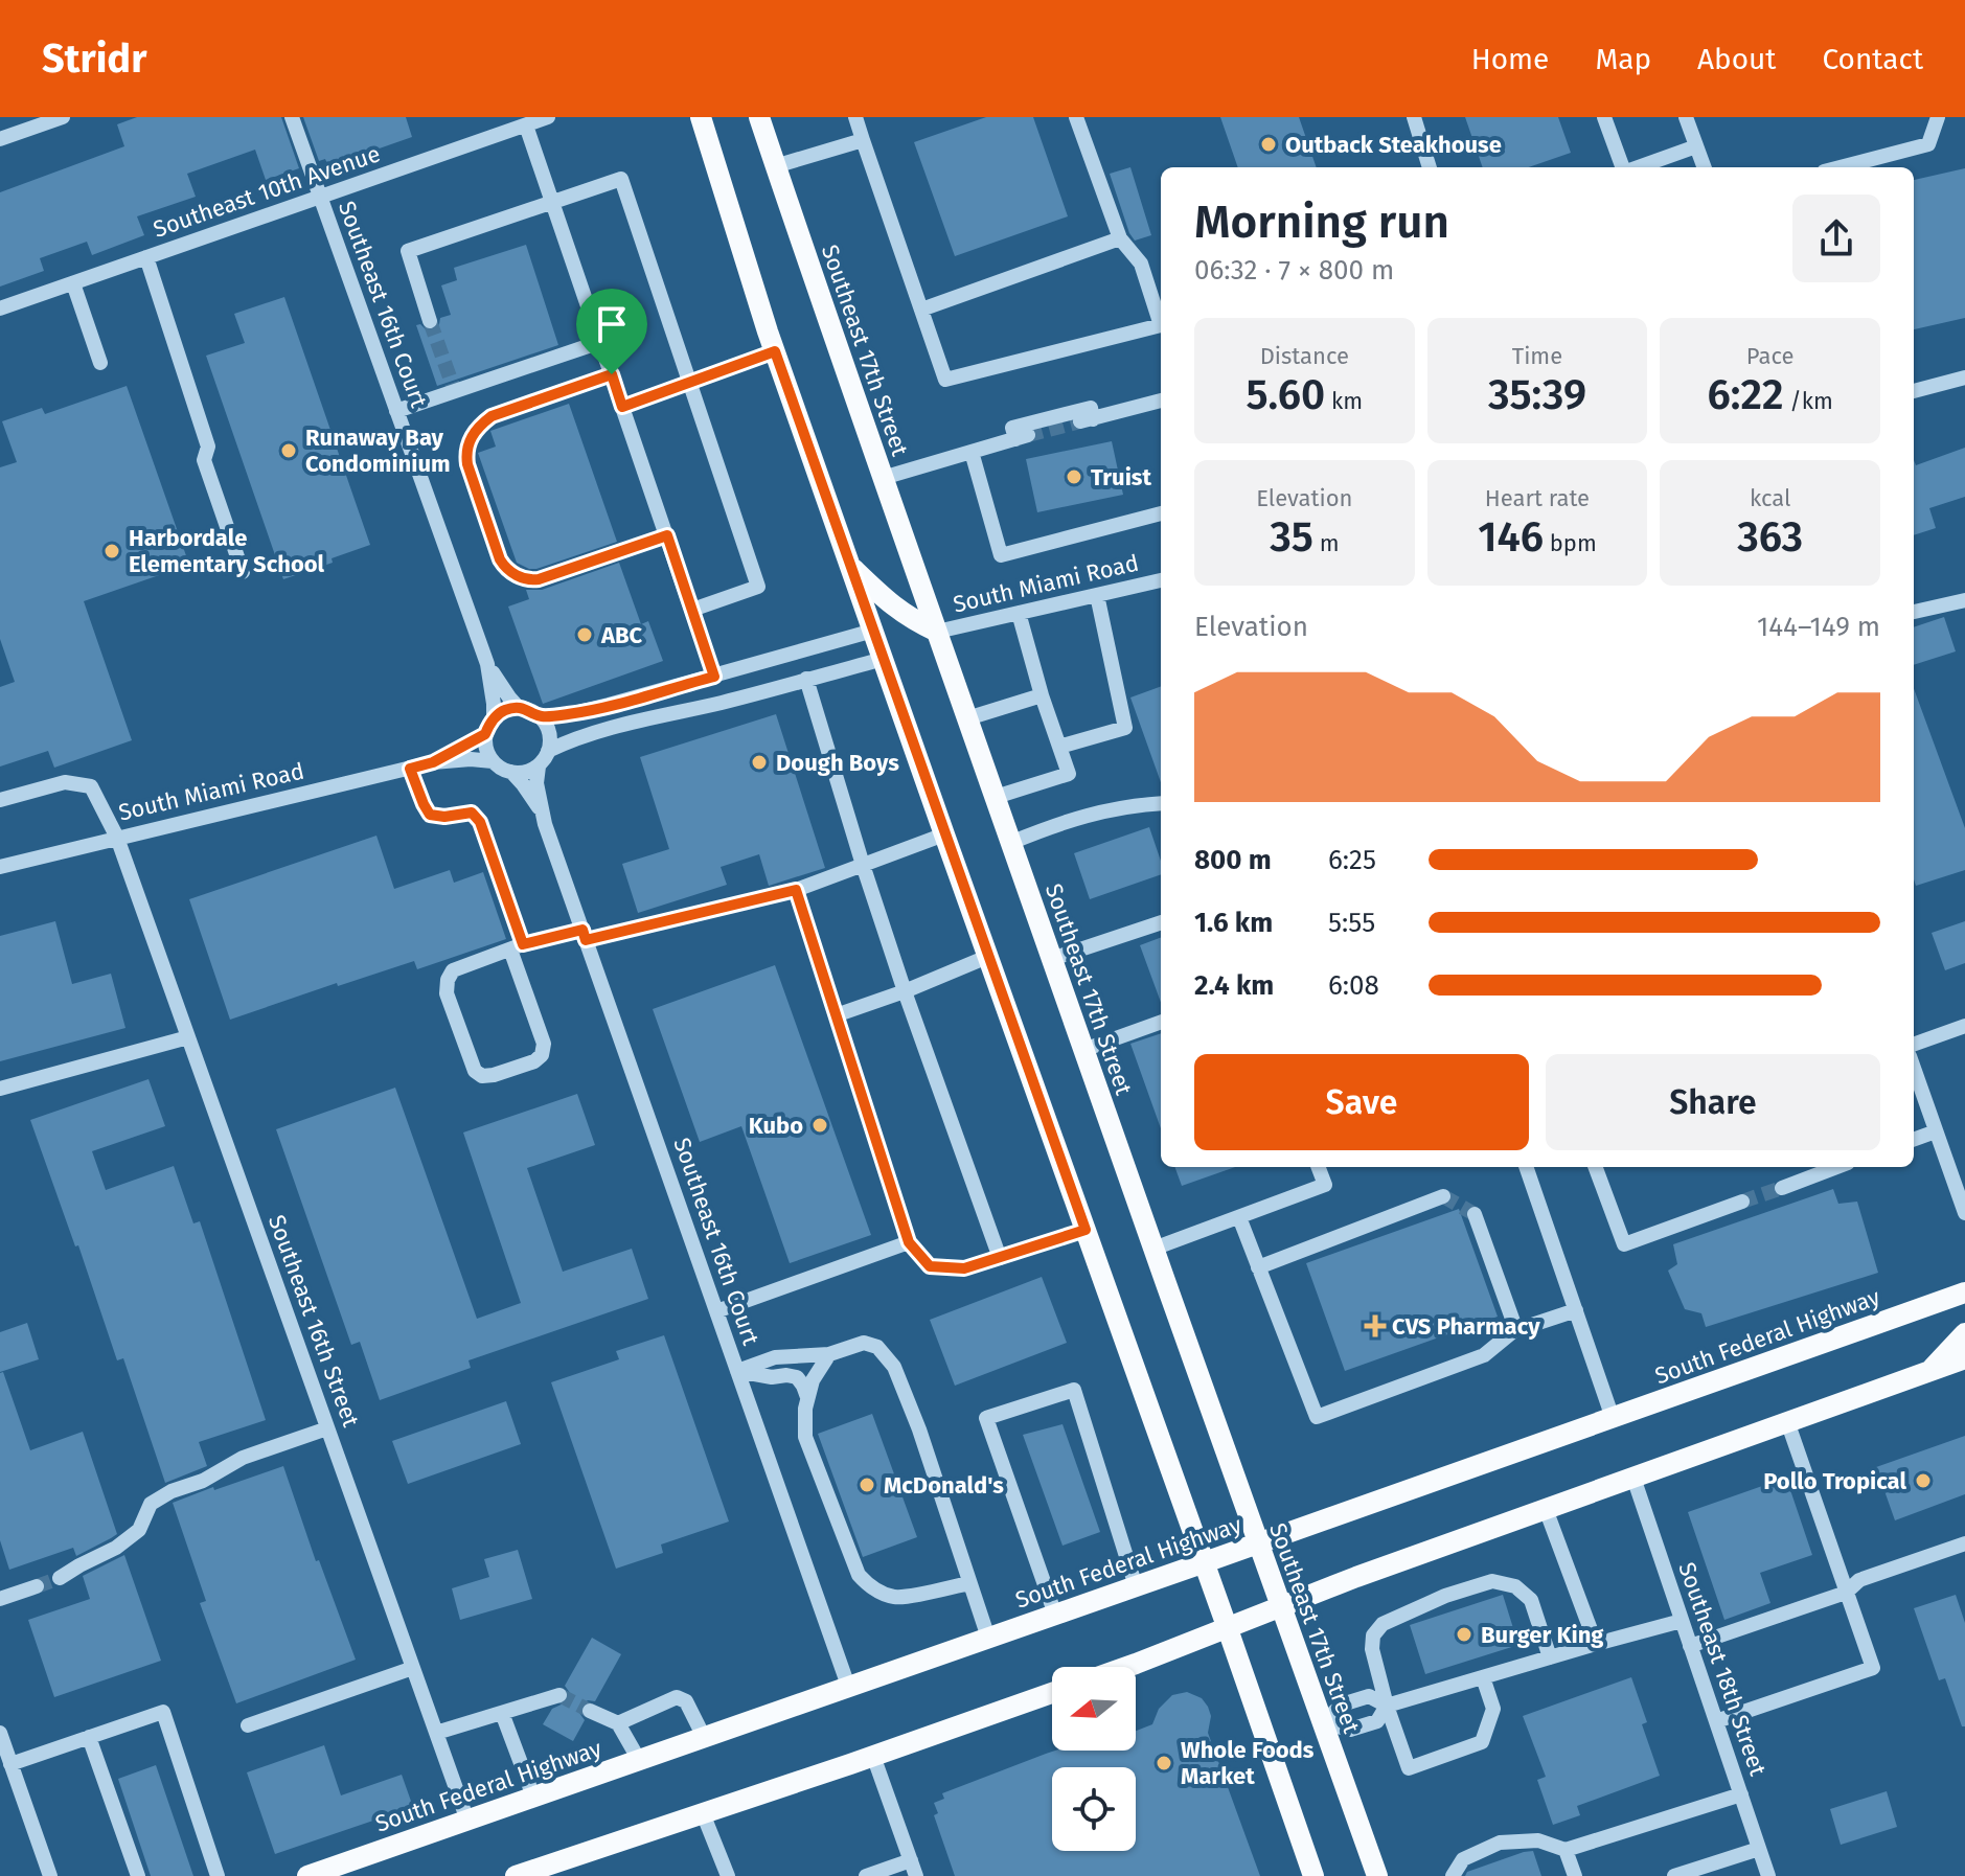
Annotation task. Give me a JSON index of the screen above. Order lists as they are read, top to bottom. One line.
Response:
{"streets":{"main road":["Southeast 17th Street","South Federal Highway"],"street":["Southeast 10th Avenue","Southeast 16th Court","South Miami Road","Southeast 16th Street","Southeast 18th Street"]},"crossings":[["Southeast 10th Avenue","Southeast 16th Court"],["Southeast 16th Court","South Miami Road"],["Southeast 16th Court","South Federal Highway"],["Southeast 17th Street","South Miami Road"],["Southeast 17th Street","South Federal Highway"],["South Miami Road","Southeast 16th Street"],["Southeast 16th Street","South Federal Highway"]],"places":{"other":["Outback Steakhouse","Runaway Bay Condominium","Truist","Harbordale Elementary School","ABC","Dough Boys","Kubo","Pollo Tropical","McDonald's","Burger King","Whole Foods Market"],"health":["CVS Pharmacy"]},"north":"left","page":{"header":"Stridr","nav":["Home","Map","About","Contact"],"heading":["Morning run","06:32 · 7 × 800 m"],"stats":[["Distance","5.60 km"],["Time","35:39"],["Pace","6:22 /km"],["Elevation","35 m"],["Heart rate","146 bpm"],["kcal","363"]],"chart":["Elevation","144–149 m"],"list":[{"name":"800 m","note":"6:25"},{"name":"1.6 km","note":"5:55"},{"name":"2.4 km","note":"6:08"}],"buttons":["Save","Share"]}}
